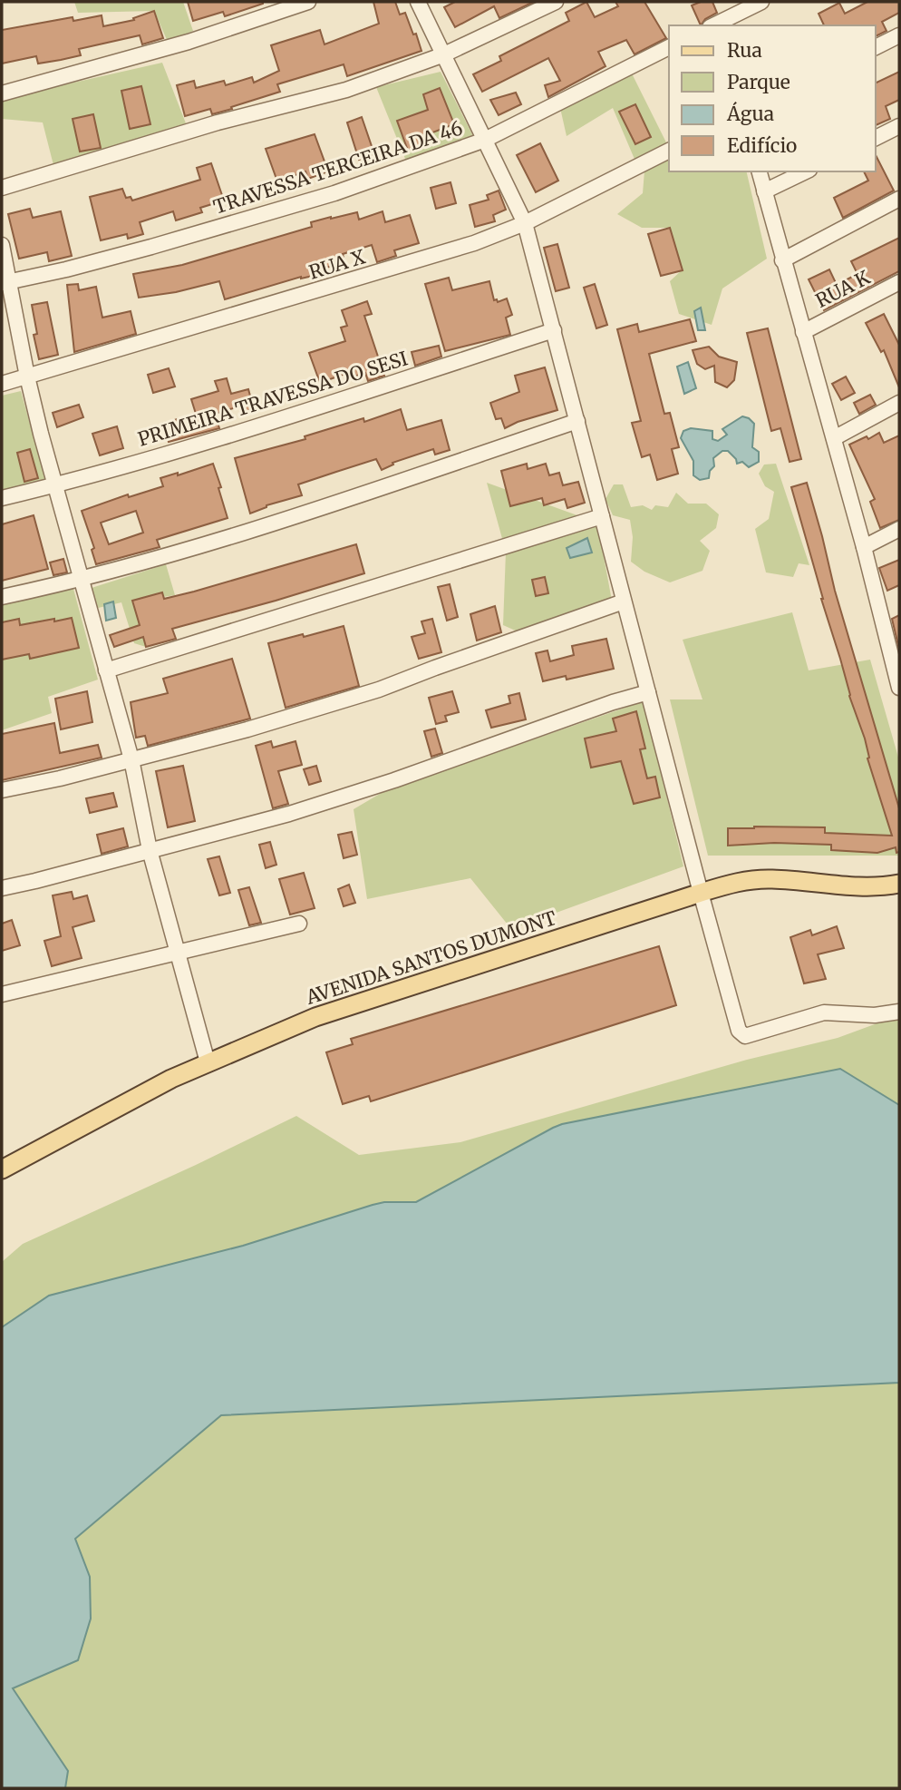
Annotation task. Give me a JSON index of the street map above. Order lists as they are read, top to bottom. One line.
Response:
{"streets":{"main road":["AVENIDA SANTOS DUMONT"],"street":["TRAVESSA TERCEIRA DA 46","RUA X","RUA K","PRIMEIRA TRAVESSA DO SESI"]},"legend":["Rua","Parque","Água","Edifício"]}
